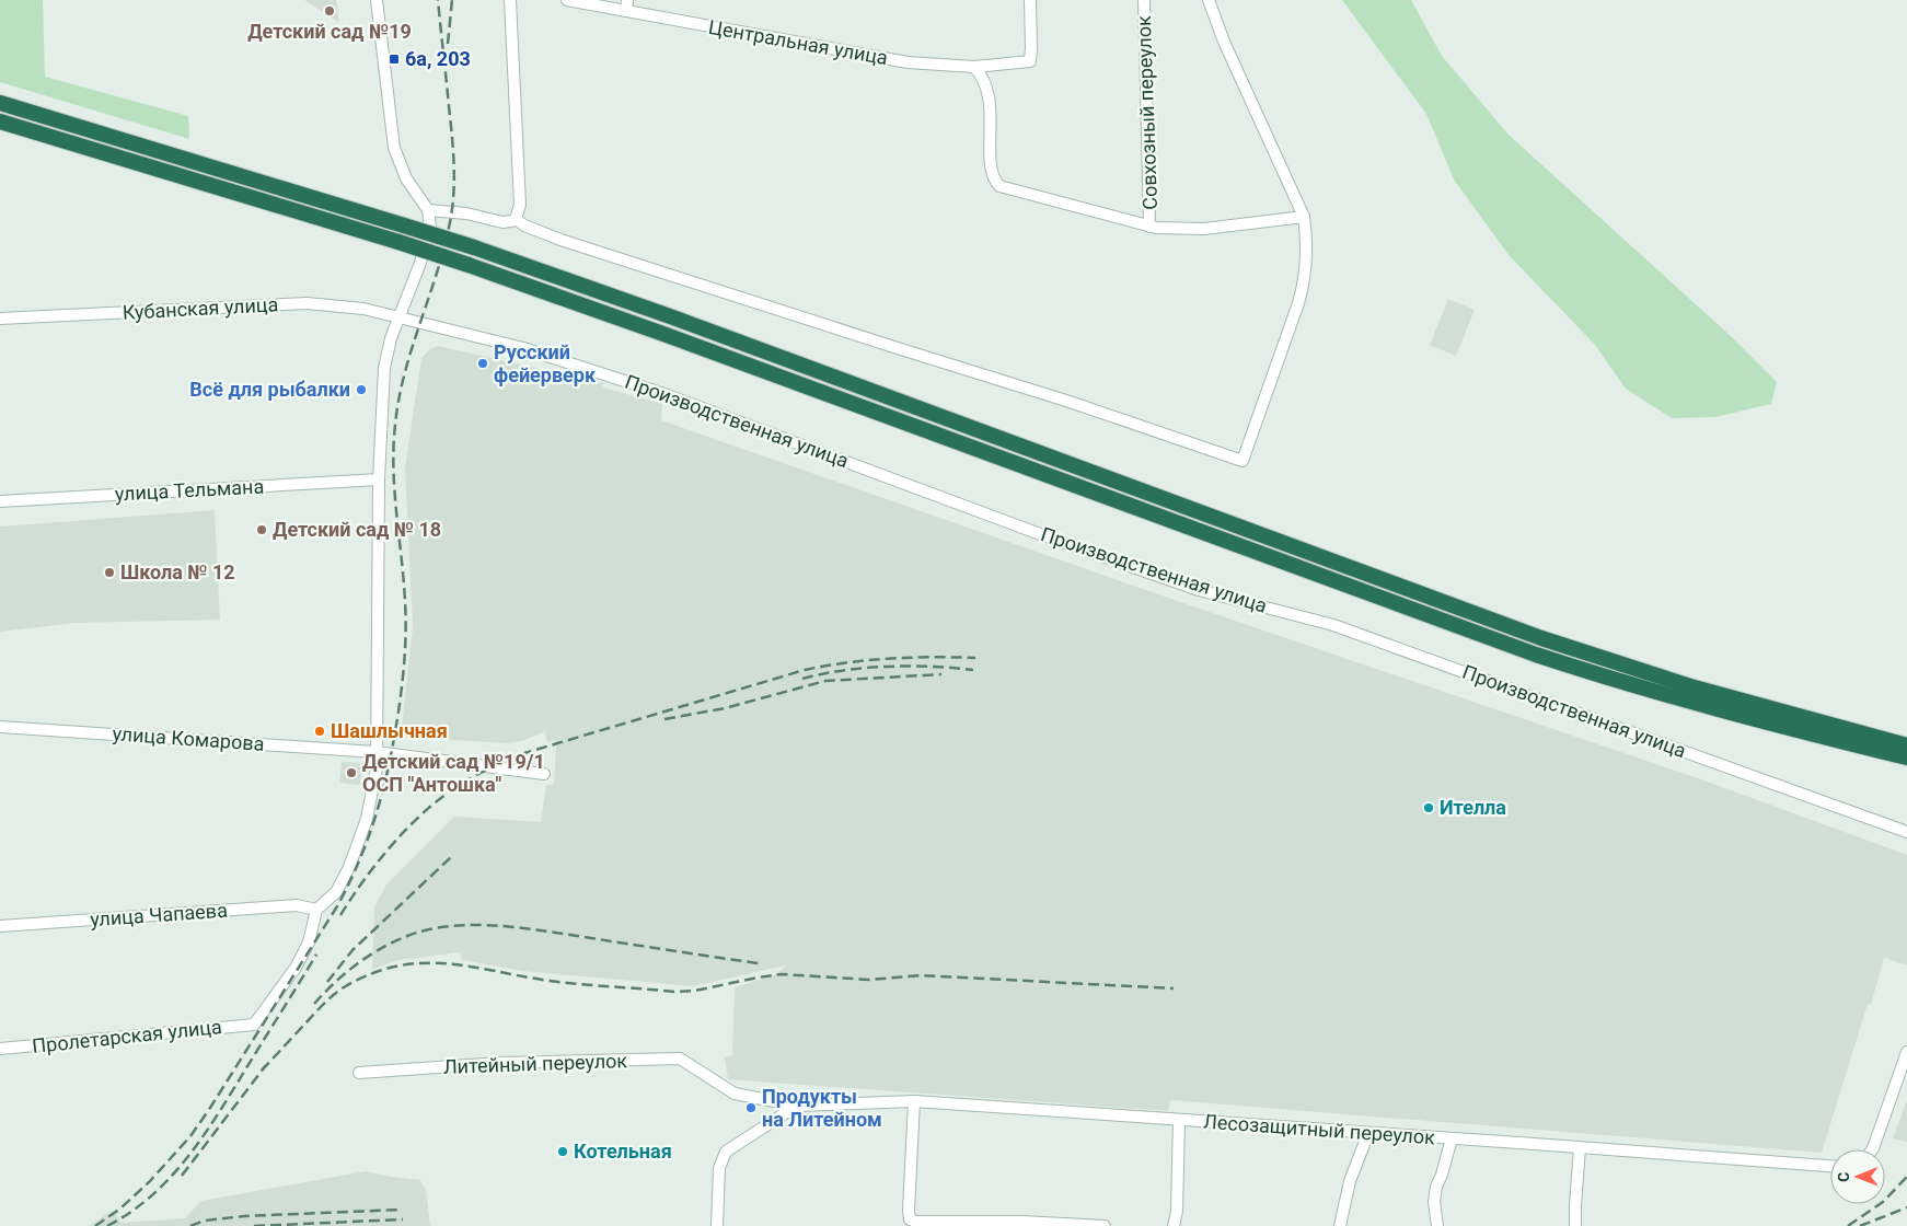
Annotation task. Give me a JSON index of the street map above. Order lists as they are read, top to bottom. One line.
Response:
{"streets":{"street":["Центральная улица","Совхозный переулок","Кубанская улица","Производственная улица","улица Тельмана","улица Комарова","улица Чапаева","Пролетарская улица","Литейный переулок","Лесозащитный переулок"]},"crossings":[["Кубанская улица","Производственная улица"],["улица Чапаева","Пролетарская улица"],["Литейный переулок","Лесозащитный переулок"]],"places":{"other":["Детский сад №19","Русский фейерверк","Всё для рыбалки","Детский сад № 18","Школа № 12","Шашлычная","Детский сад №19/1 ОСП \"Антошка\"","Ителла","Продукты на Литейном","Котельная"],"transit":["6a, 203"]},"north":"left"}
